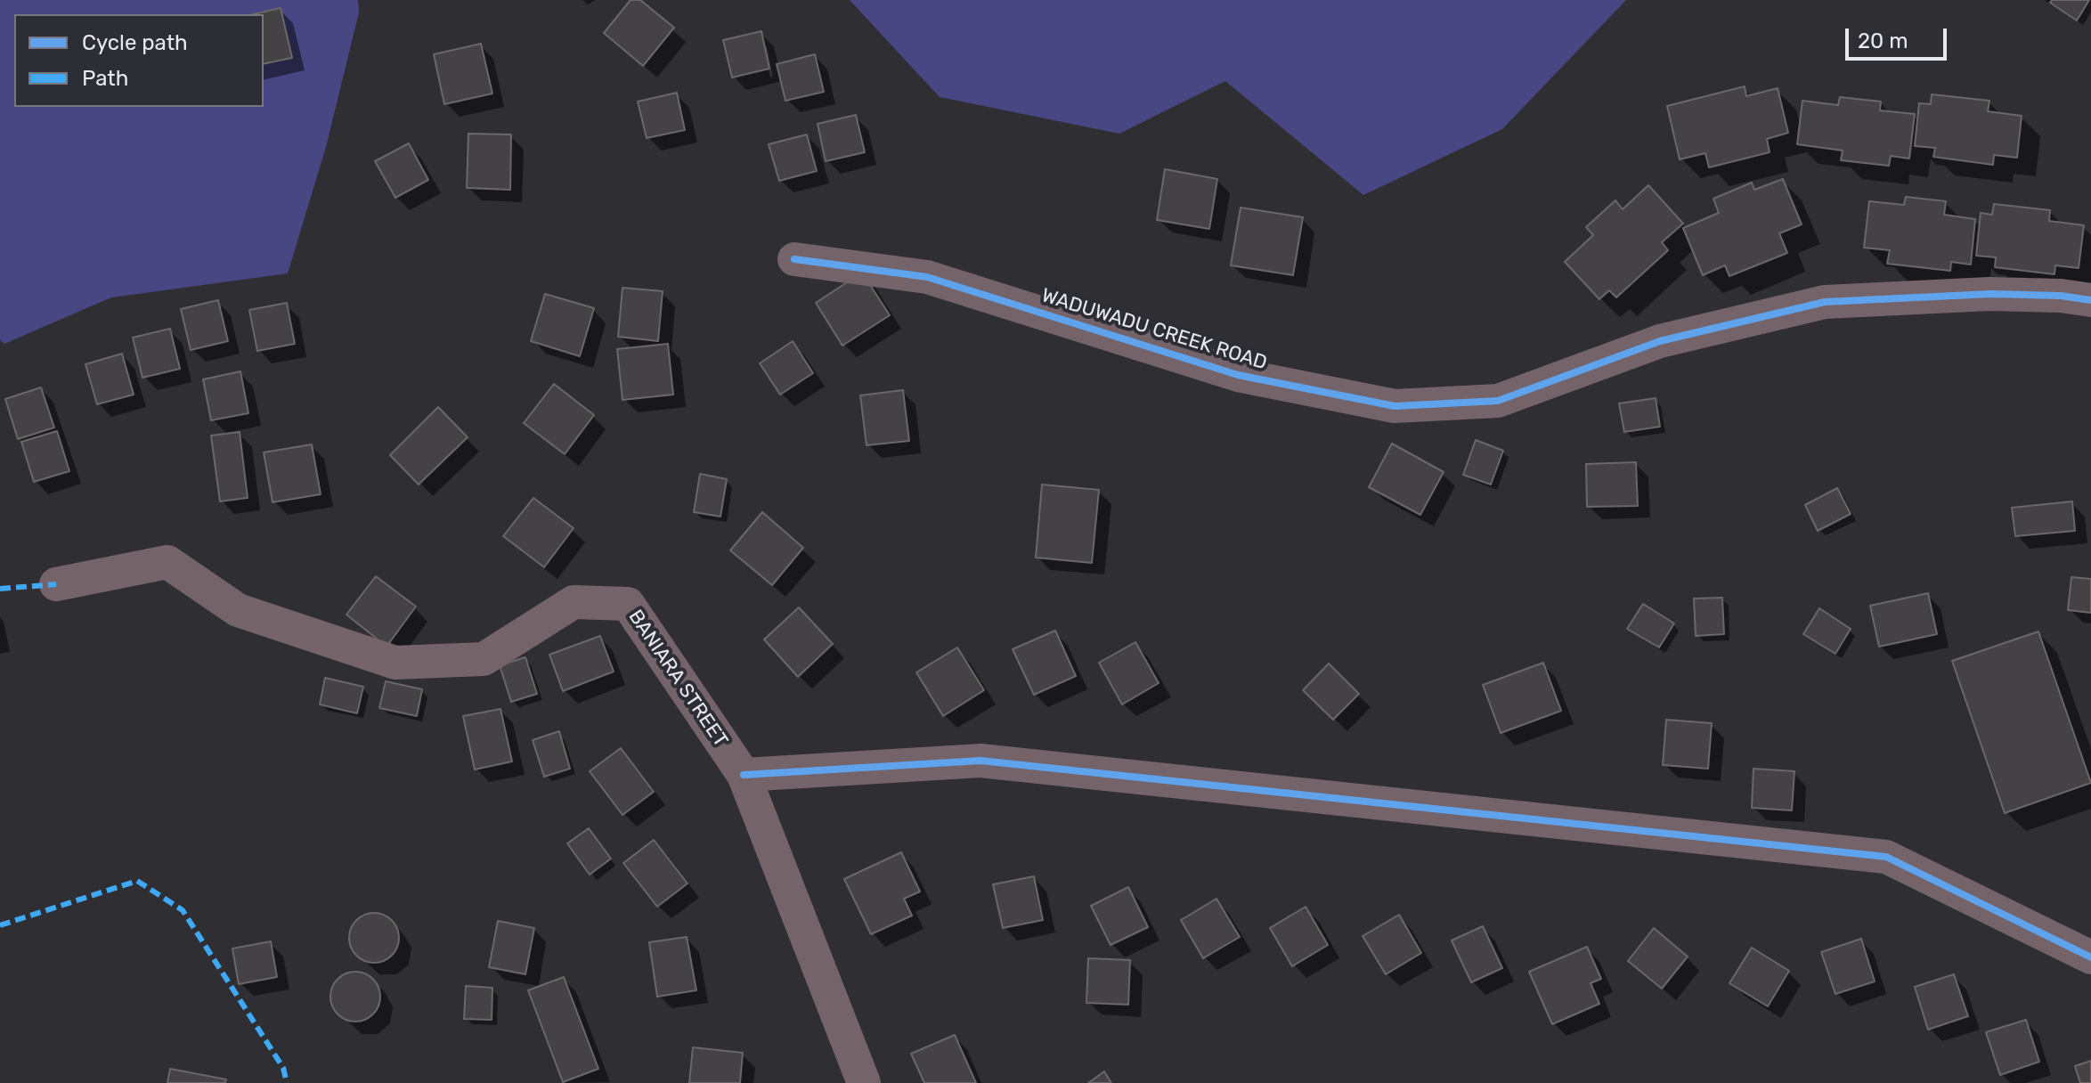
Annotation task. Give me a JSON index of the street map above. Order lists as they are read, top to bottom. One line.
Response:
{"streets":{"street":["WADUWADU CREEK ROAD","BANIARA STREET"]},"legend":["Cycle path","Path"],"scale_bar":"20 m"}
